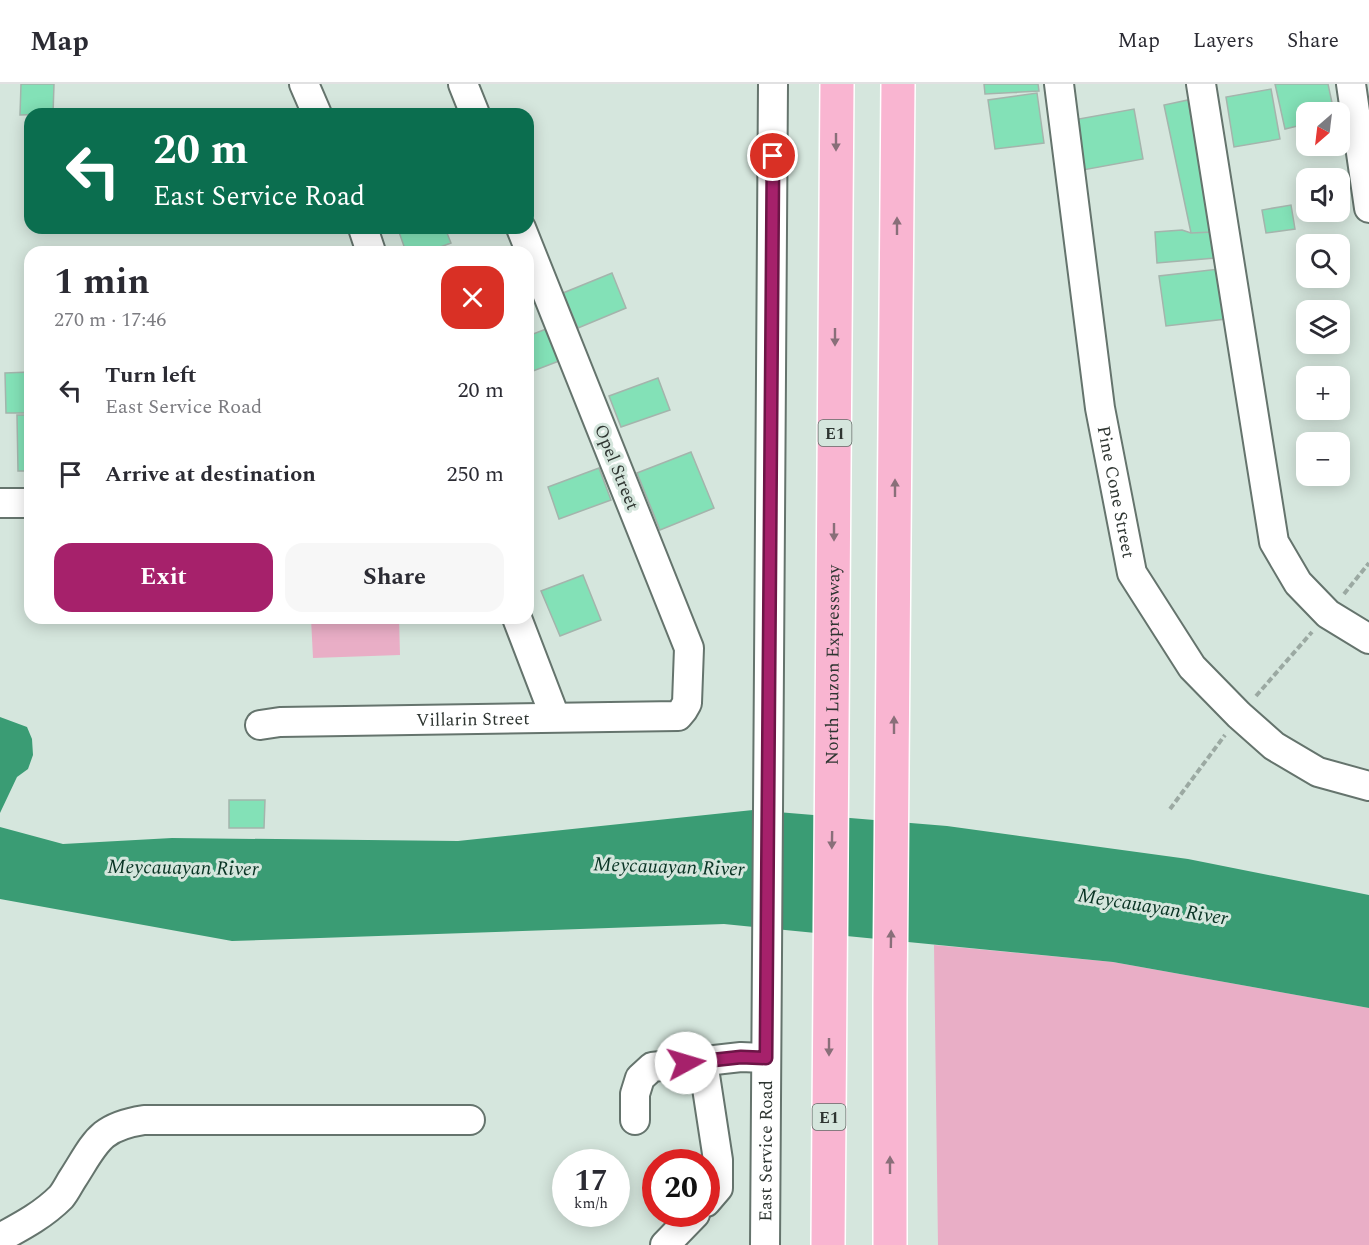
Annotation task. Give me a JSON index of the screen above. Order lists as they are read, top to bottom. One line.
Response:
{"streets":{"highway":["E1","North Luzon Expressway"],"street":["Opel Street","Pine Cone Street","Villarin Street","East Service Road"]},"crossings":[["Opel Street","Villarin Street"]],"water":["Meycauayan River"],"north":"bottom left","page":{"header":"Map","nav":["Map","Layers","Share"],"map_buttons":["+","−"],"turn":["20 m","East Service Road"],"heading":["1 min","270 m · 17:46"],"list":[{"name":"Turn left","note":"East Service Road","value":"20 m"},{"name":"Arrive at destination","value":"250 m"}],"buttons":["Exit","Share"],"speed":"17 km/h","limit":"20"}}
